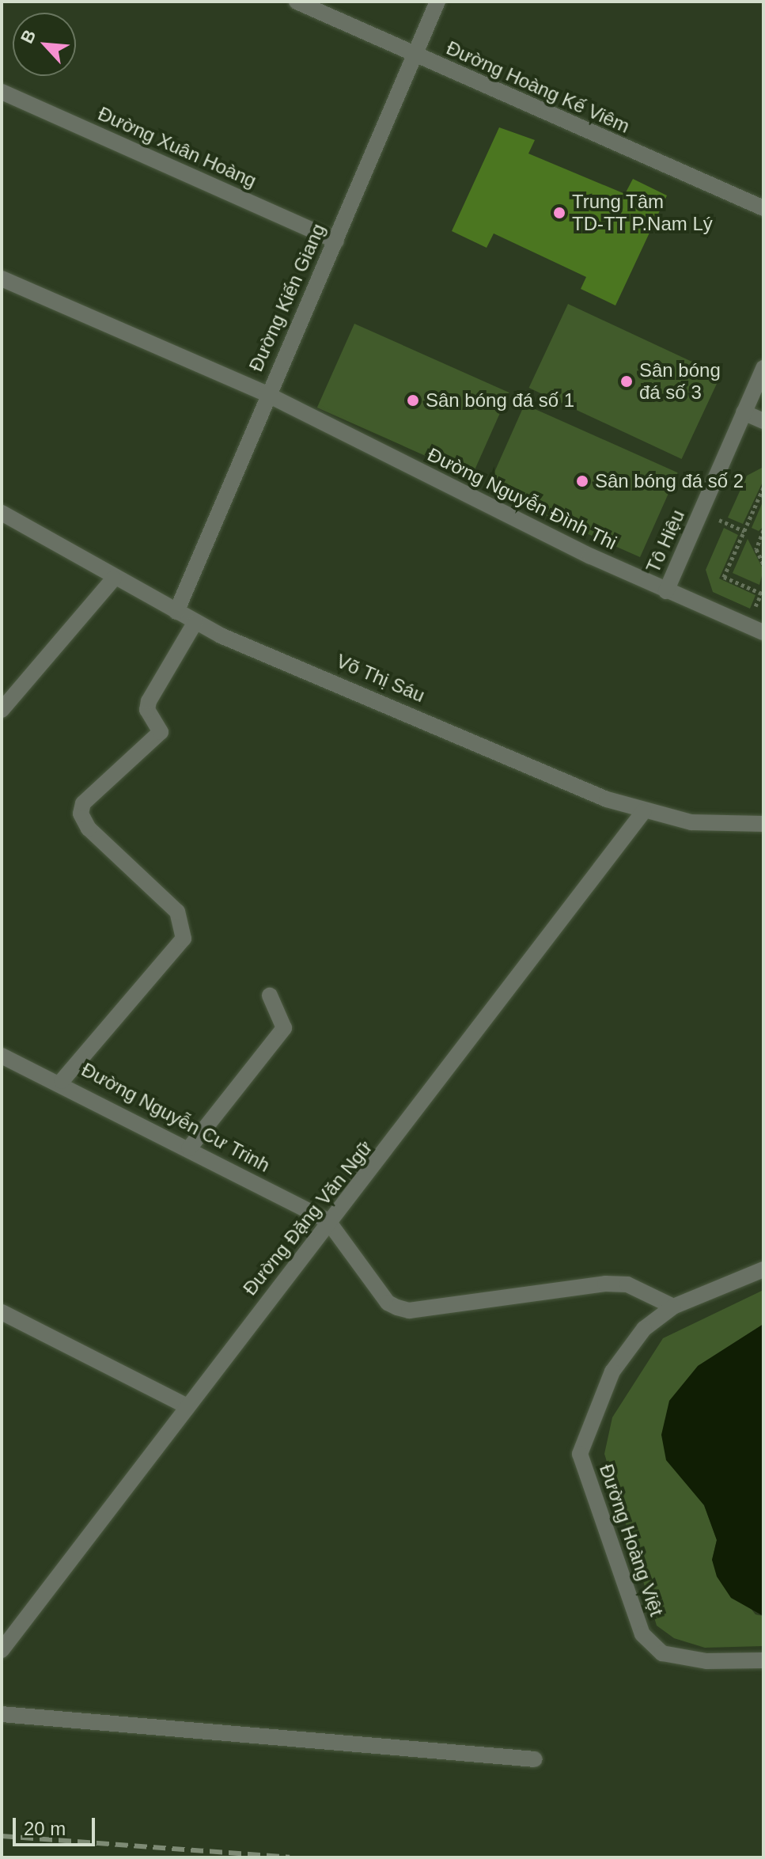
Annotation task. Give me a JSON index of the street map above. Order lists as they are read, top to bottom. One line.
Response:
{"streets":{"street":["Đường Hoàng Kế Viêm","Đường Xuân Hoàng","Đường Kiến Giang","Đường Nguyễn Đình Thi","Tô Hiệu","Võ Thị Sáu","Đường Nguyễn Cư Trinh","Đường Đặng Văn Ngữ","Đường Hoàng Việt"]},"crossings":[["Đường Hoàng Kế Viêm","Đường Kiến Giang"],["Đường Xuân Hoàng","Đường Kiến Giang"],["Đường Kiến Giang","Đường Nguyễn Đình Thi"],["Đường Kiến Giang","Võ Thị Sáu"],["Đường Nguyễn Đình Thi","Tô Hiệu"],["Võ Thị Sáu","Đường Đặng Văn Ngữ"],["Đường Nguyễn Cư Trinh","Đường Đặng Văn Ngữ"]],"places":["Trung Tâm TD-TT P.Nam Lý","Sân bóng đá số 3","Sân bóng đá số 1","Sân bóng đá số 2"],"scale_bar":"20 m","north":"top left"}
